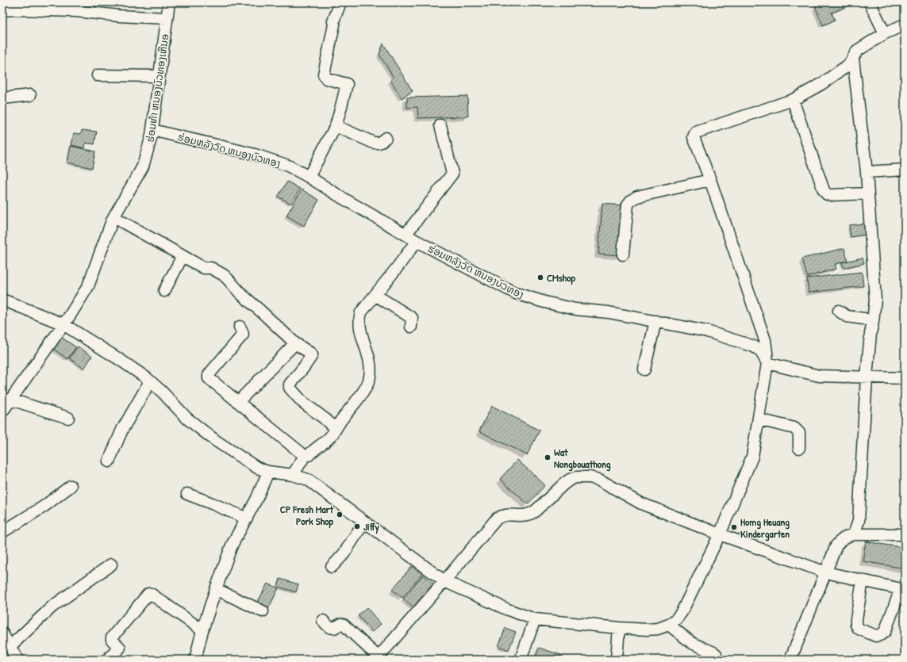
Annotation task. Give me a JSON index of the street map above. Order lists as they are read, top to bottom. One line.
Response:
{"streets":{"street":["ຮ່ອມຫ້າ ຫນອງບົວທອງເຫືນອ","ຮ່ອມຫລັງວັດ ຫນອງບົວທອງ"]},"crossings":[["ຮ່ອມຫ້າ ຫນອງບົວທອງເຫືນອ","ຮ່ອມຫລັງວັດ ຫນອງບົວທອງ"]],"places":["CMshop","Wat Nongbouathong","CP Fresh Mart Pork Shop","Jiffy","Homg Heuang Kindergarten"]}
